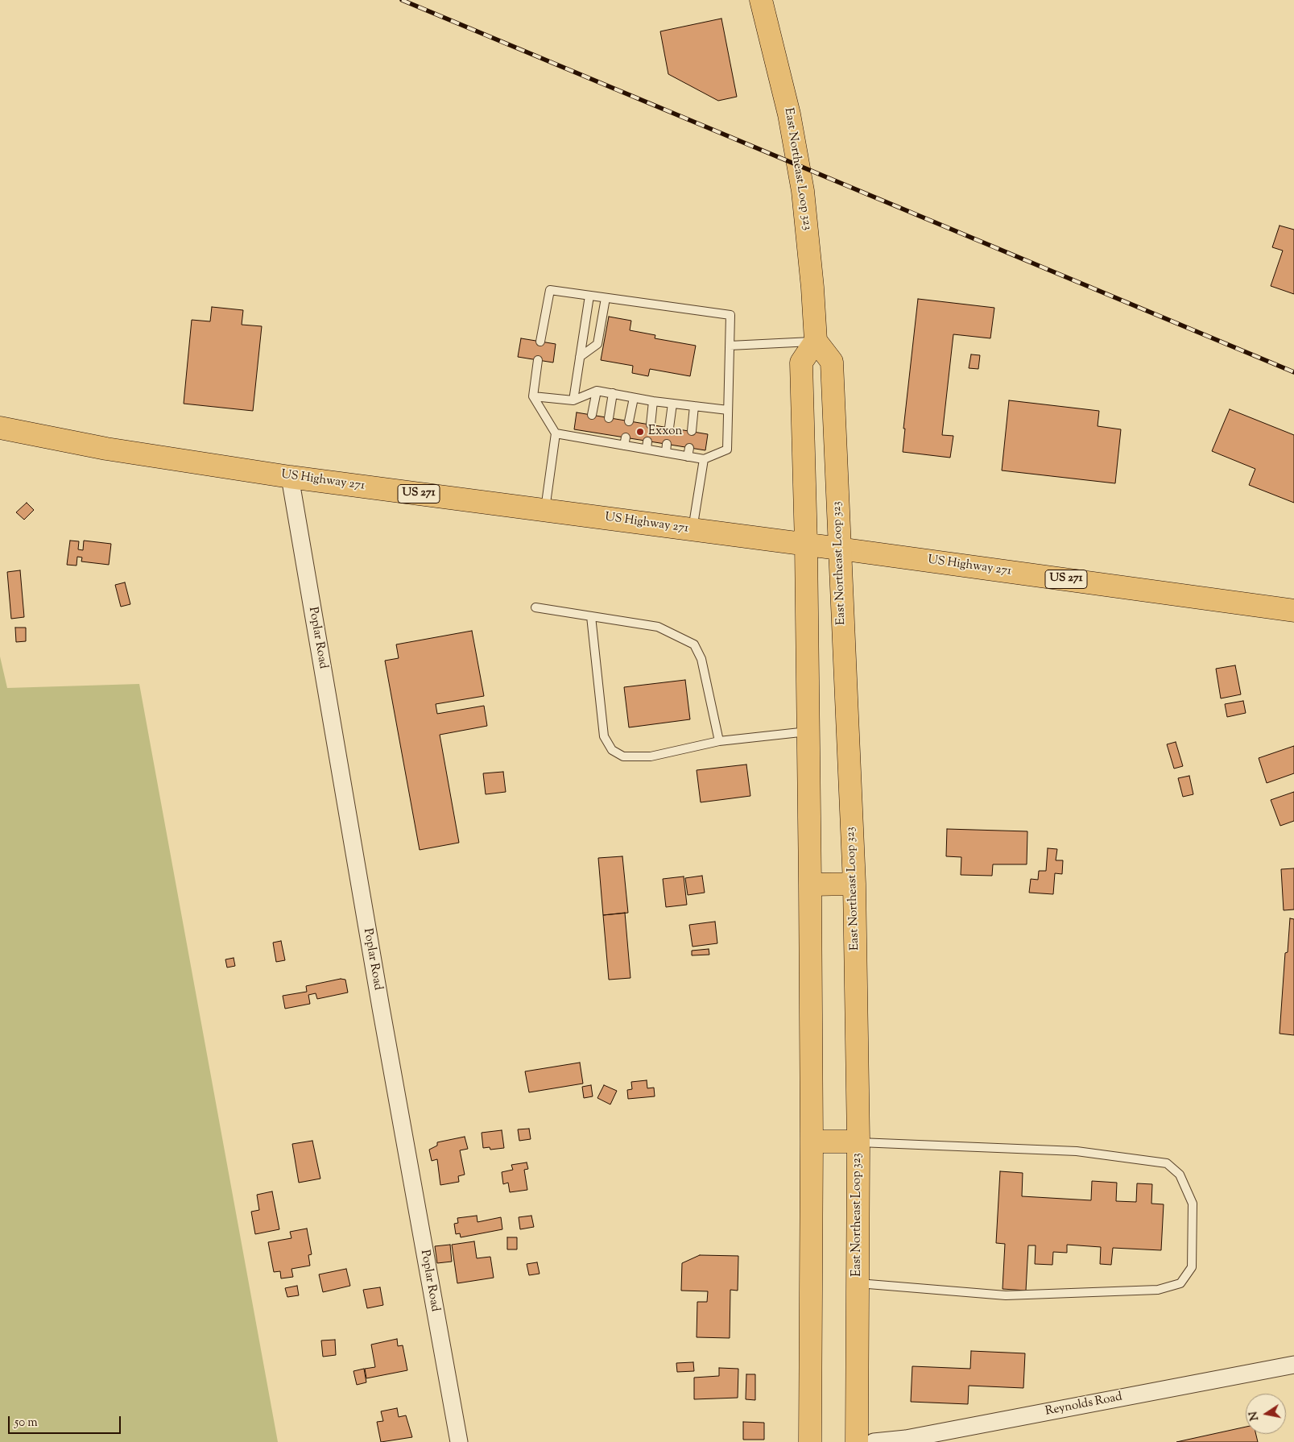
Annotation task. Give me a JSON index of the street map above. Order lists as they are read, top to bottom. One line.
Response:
{"streets":{"main road":["East Northeast Loop 323","US Highway 271","US 271"],"street":["Poplar Road","Reynolds Road"]},"crossings":[["East Northeast Loop 323","US Highway 271"],["US Highway 271","Poplar Road"]],"places":["Exxon"],"scale_bar":"50 m","north":"left"}
